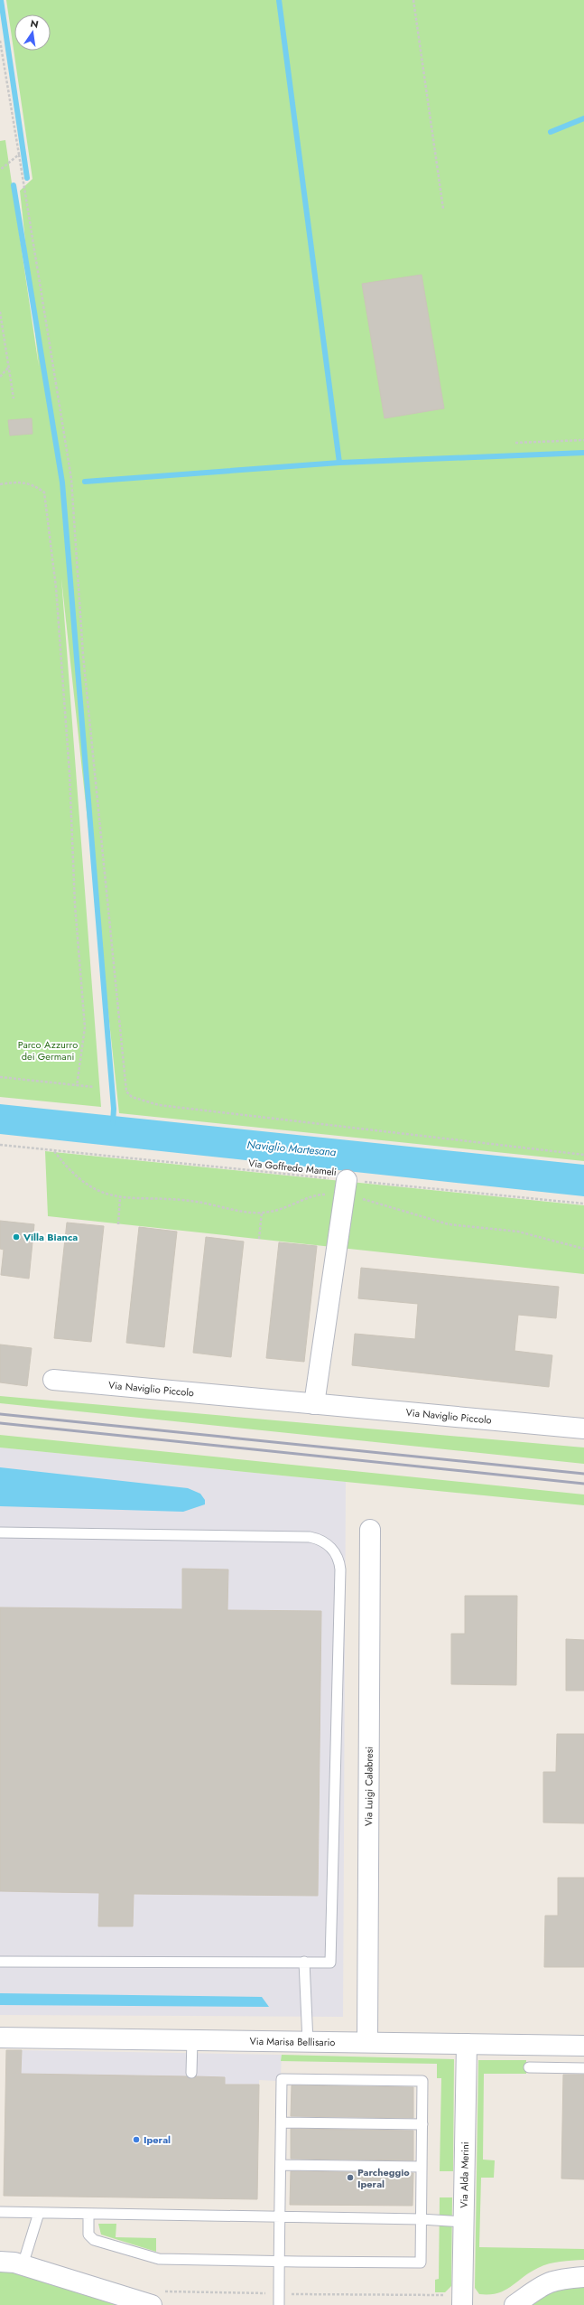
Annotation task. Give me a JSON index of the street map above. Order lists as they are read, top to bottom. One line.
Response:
{"streets":{"street":["Via Naviglio Piccolo","Via Luigi Calabresi","Via Marisa Bellisario","Via Alda Merini"],"path":["Via Goffredo Mameli"]},"crossings":[["Via Luigi Calabresi","Via Marisa Bellisario"],["Via Marisa Bellisario","Via Alda Merini"]],"water":["Naviglio Martesana"],"parks":["Parco Azzurro dei Germani"],"places":["Villa Bianca","Iperal","Parcheggio Iperal"],"north":"top"}
